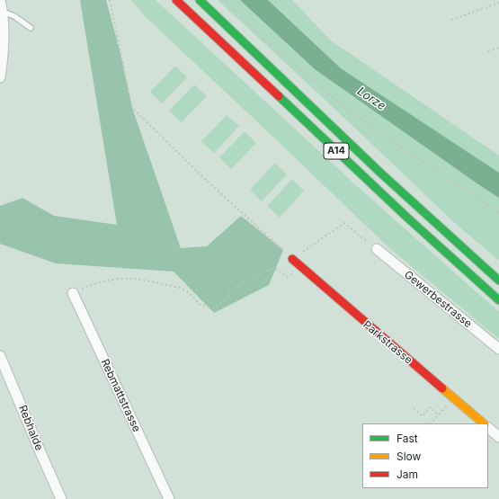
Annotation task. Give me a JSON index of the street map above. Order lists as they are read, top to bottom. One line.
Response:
{"streets":{"main road":["A14","Parkstrasse"],"street":["Gewerbestrasse","Rebmattstrasse","Rebhalde"]},"water":["Lorze"],"legend":["Fast","Slow","Jam"]}
